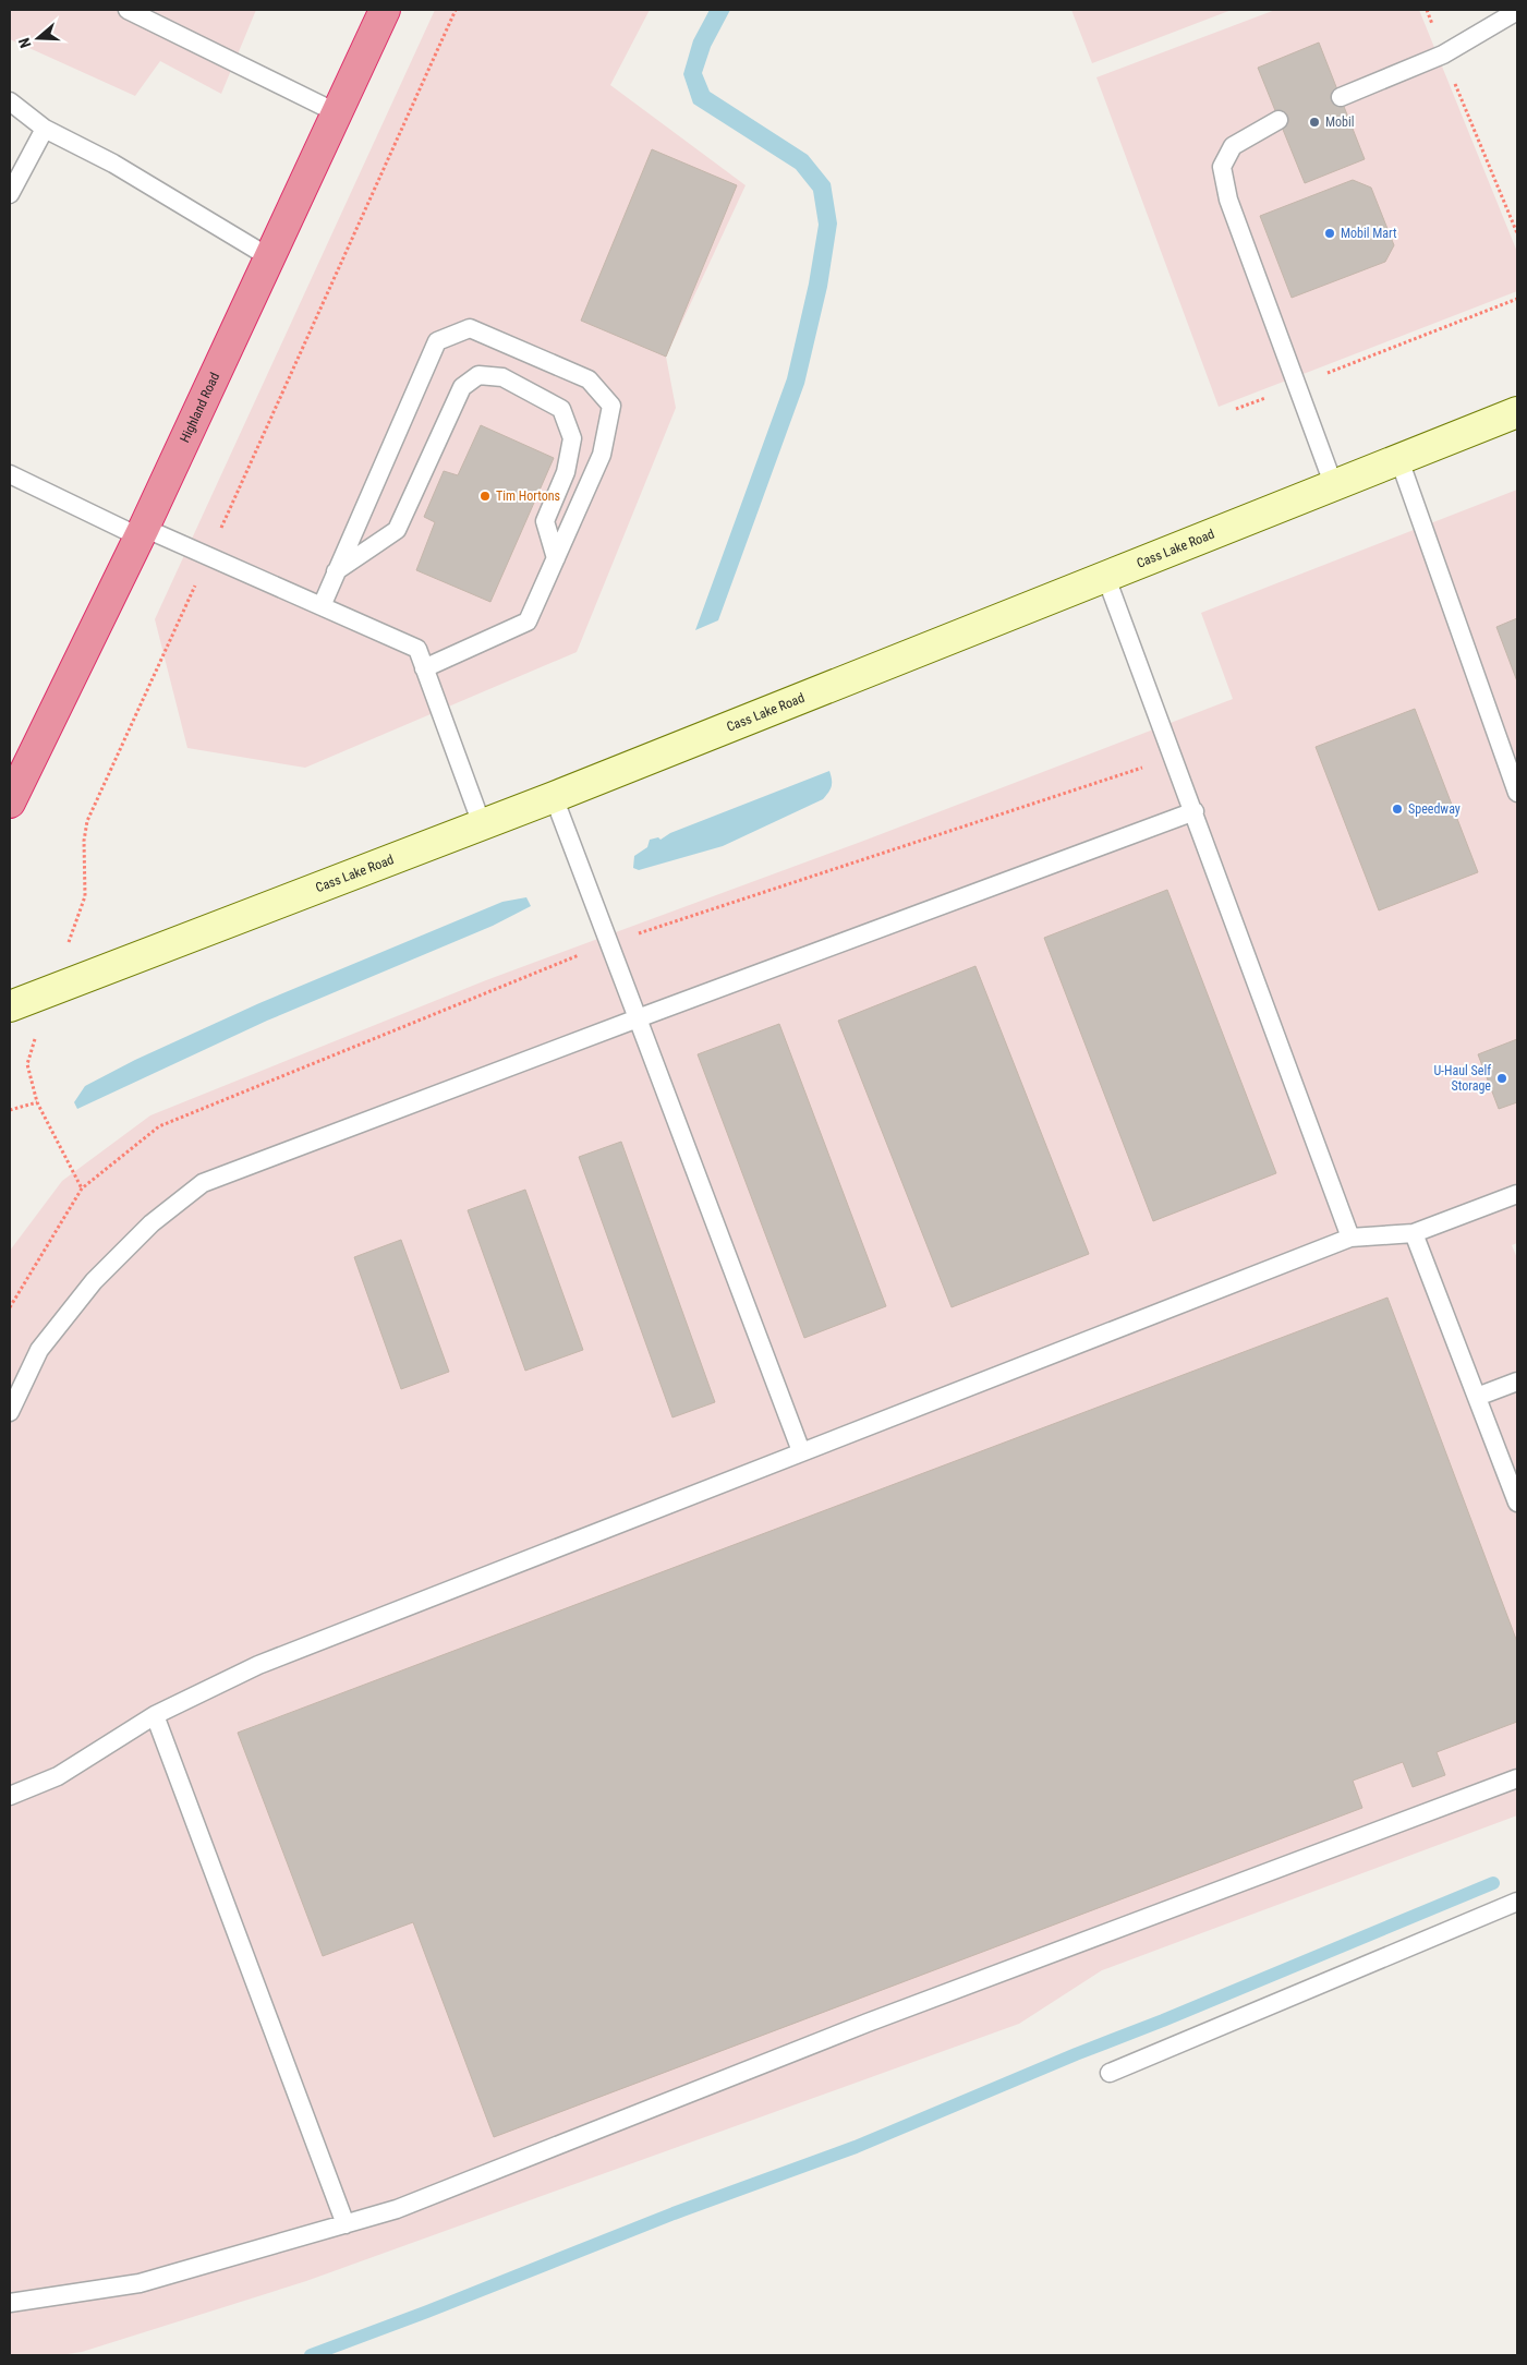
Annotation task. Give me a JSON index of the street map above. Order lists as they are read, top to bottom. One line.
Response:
{"streets":{"highway":["Highland Road"],"street":["Cass Lake Road"]},"places":["Mobil","Mobil Mart","Tim Hortons","Speedway","U-Haul Self Storage"],"north":"left"}
